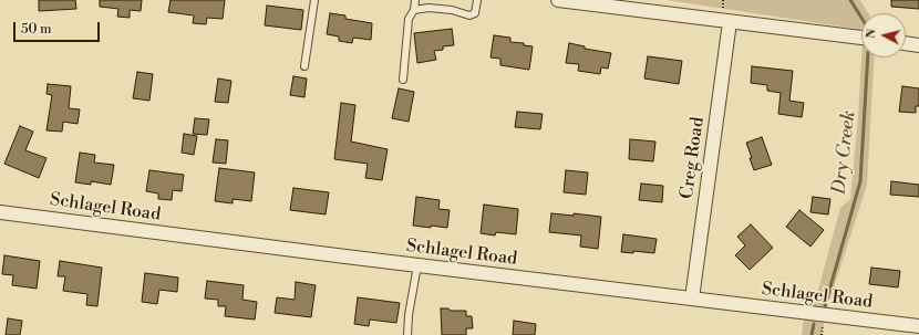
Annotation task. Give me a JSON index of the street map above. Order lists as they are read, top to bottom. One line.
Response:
{"streets":{"street":["Creg Road","Schlagel Road"]},"crossings":[["Creg Road","Schlagel Road"]],"water":["Dry Creek"],"scale_bar":"50 m","north":"left"}
